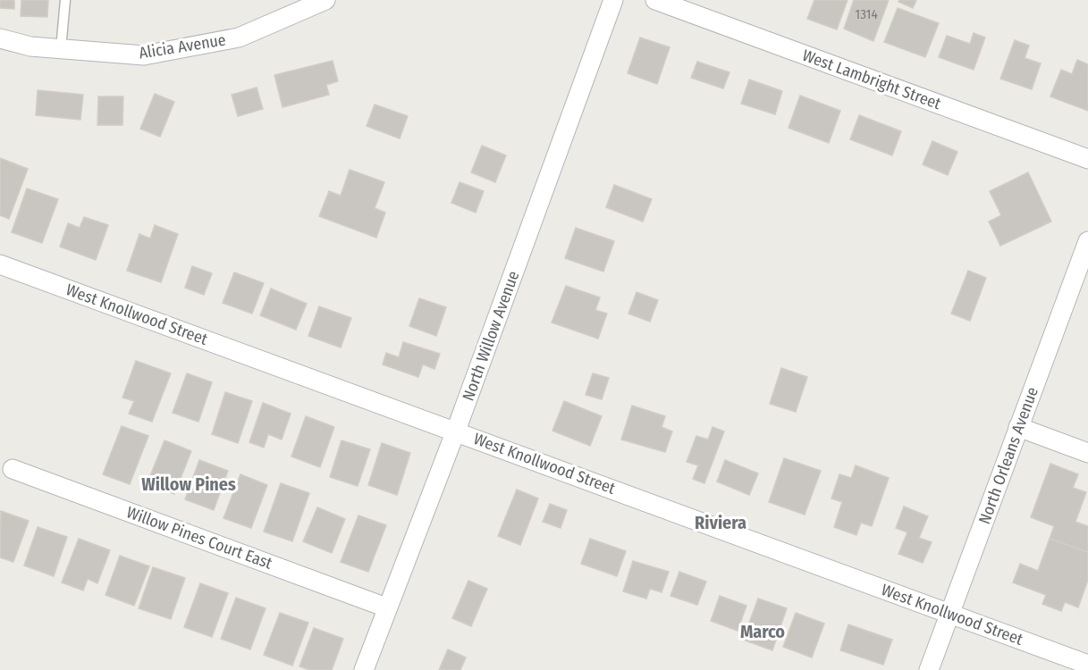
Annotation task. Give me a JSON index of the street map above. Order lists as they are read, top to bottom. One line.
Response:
{"streets":{"street":["Alicia Avenue","West Lambright Street","West Knollwood Street","North Willow Avenue","North Orleans Avenue","Willow Pines Court East"]},"crossings":[["West Knollwood Street","North Willow Avenue"],["West Knollwood Street","North Orleans Avenue"],["North Willow Avenue","Willow Pines Court East"]],"districts":["Willow Pines","Riviera","Marco"],"house_numbers":["1314"]}
